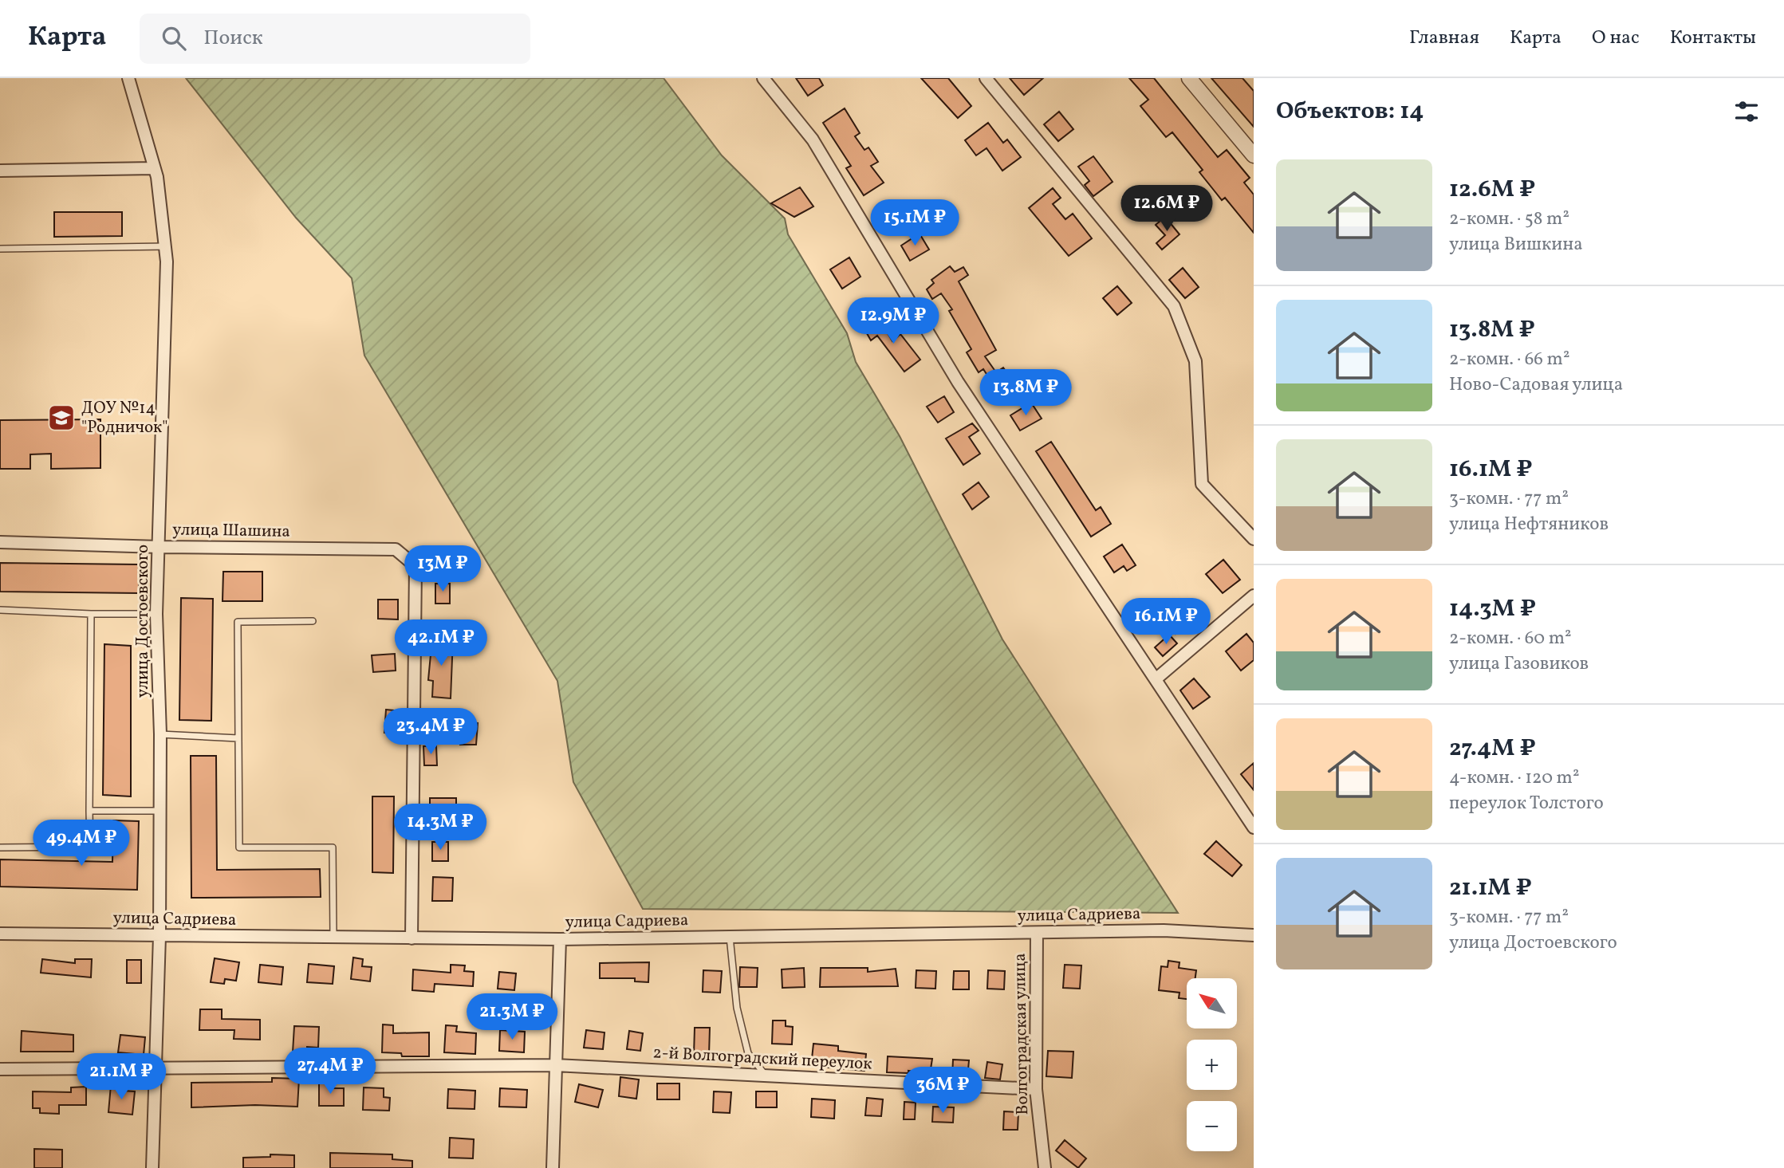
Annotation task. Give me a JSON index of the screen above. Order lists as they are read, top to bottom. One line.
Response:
{"streets":{"street":["улица Шашина","улица Достоевского","улица Садриева","Волгоградская улица","2-й Волгоградский переулок"]},"crossings":[["улица Шашина","улица Достоевского"],["улица Шашина","улица Садриева"],["улица Достоевского","улица Садриева"],["улица Достоевского","2-й Волгоградский переулок"],["улица Садриева","Волгоградская улица"],["Волгоградская улица","2-й Волгоградский переулок"]],"places":{"school or university":["ДОУ №14 \"Родничок\""]},"north":"top left","page":{"header":"Карта","search":"Поиск","nav":["Главная","Карта","О нас","Контакты"],"heading":"Объектов: 14","list":[{"name":"12.6M ₽","note":"2-комн. · 58 m² · улица Вишкина"},{"name":"13.8M ₽","note":"2-комн. · 66 m² · Ново-Садовая улица"},{"name":"16.1M ₽","note":"3-комн. · 77 m² · улица Нефтяников"},{"name":"14.3M ₽","note":"2-комн. · 60 m² · улица Газовиков"},{"name":"27.4M ₽","note":"4-комн. · 120 m² · переулок Толстого"},{"name":"21.1M ₽","note":"3-комн. · 77 m² · улица Достоевского"}],"price":["12.6M ₽","15.1M ₽","12.9M ₽","13.8M ₽","13M ₽","16.1M ₽","42.1M ₽","23.4M ₽","14.3M ₽","49.4M ₽","21.3M ₽","27.4M ₽","21.1M ₽","36M ₽"],"map_buttons":["+","−"]}}
